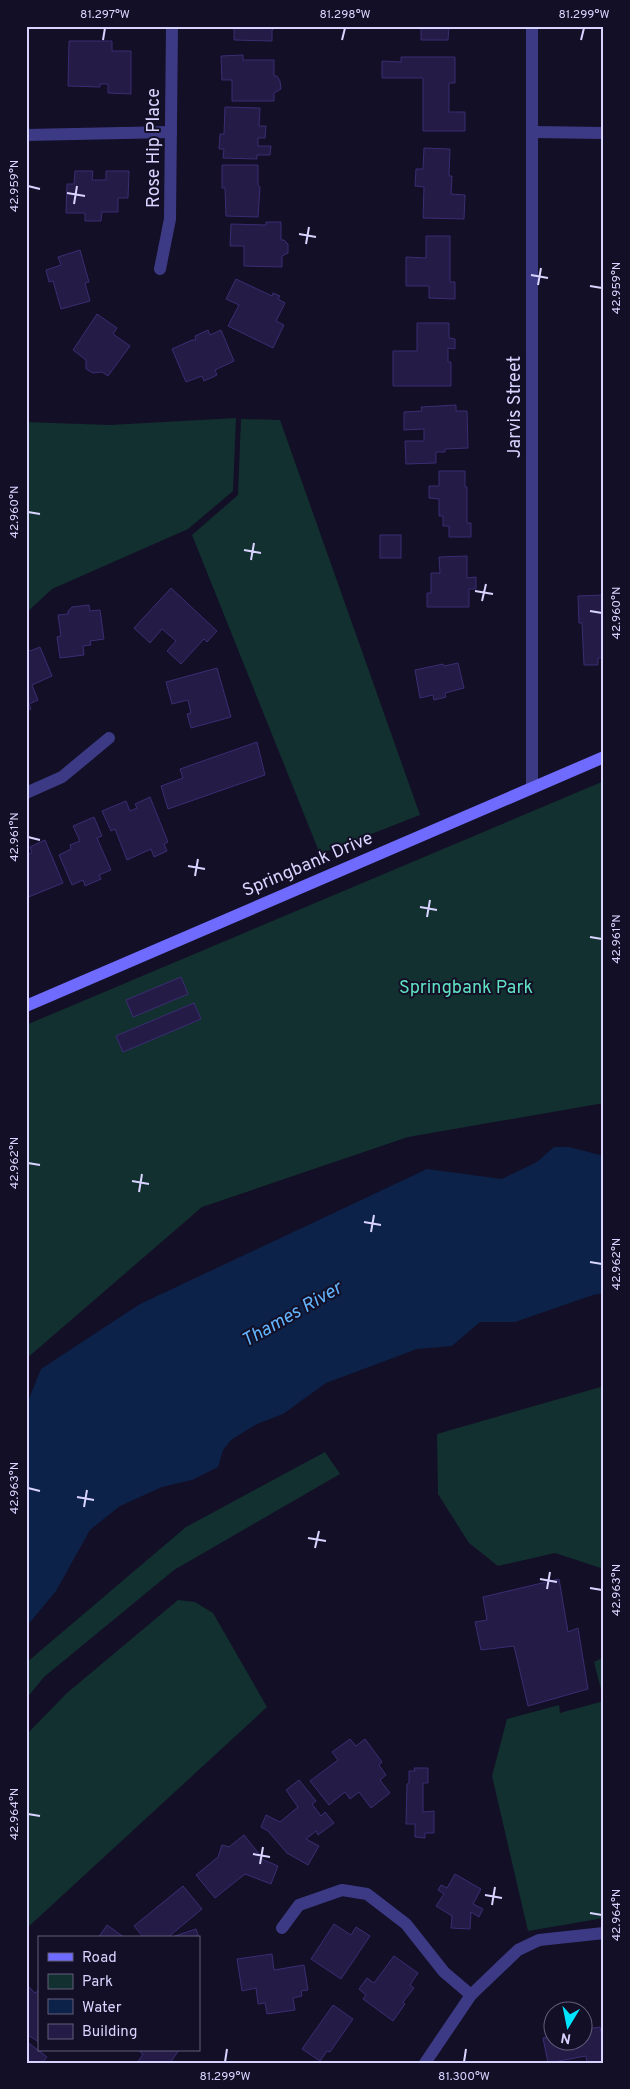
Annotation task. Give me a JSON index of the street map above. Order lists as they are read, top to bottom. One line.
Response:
{"streets":{"main road":["Springbank Drive"],"street":["Rose Hip Place","Jarvis Street"]},"crossings":[["Jarvis Street","Springbank Drive"]],"water":["Thames River"],"parks":["Springbank Park"],"legend":["Road","Park","Water","Building"],"north":"bottom","coordinates":["81.297°W","81.298°W","81.299°W","42.959°N","42.960°N","42.961°N","42.962°N","42.963°N","42.964°N","81.300°W"]}
